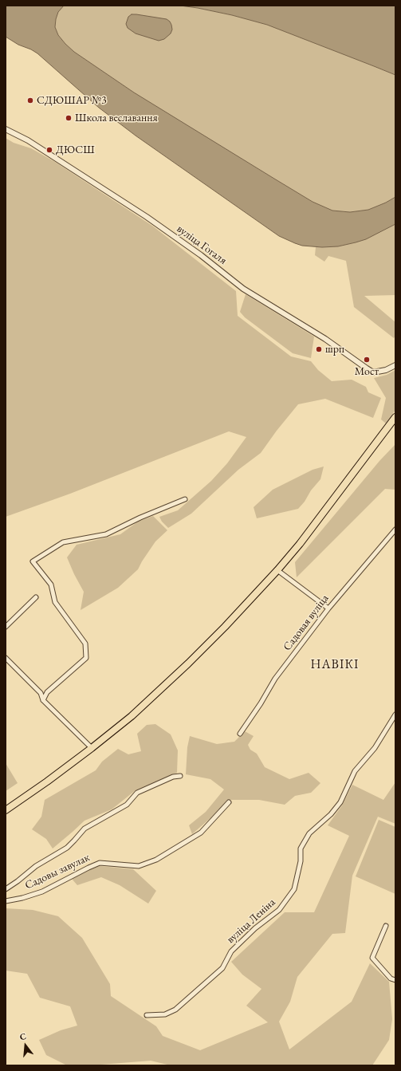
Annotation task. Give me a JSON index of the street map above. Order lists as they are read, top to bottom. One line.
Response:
{"streets":{"street":["вуліца Гогаля","Садовая вуліца","Садовы завулак","вуліца Леніна"]},"districts":["НАВІКІ"],"places":["СДЮШАР №3","Школа веславання","ДЮСШ","шрп","Мост"],"north":"top"}
